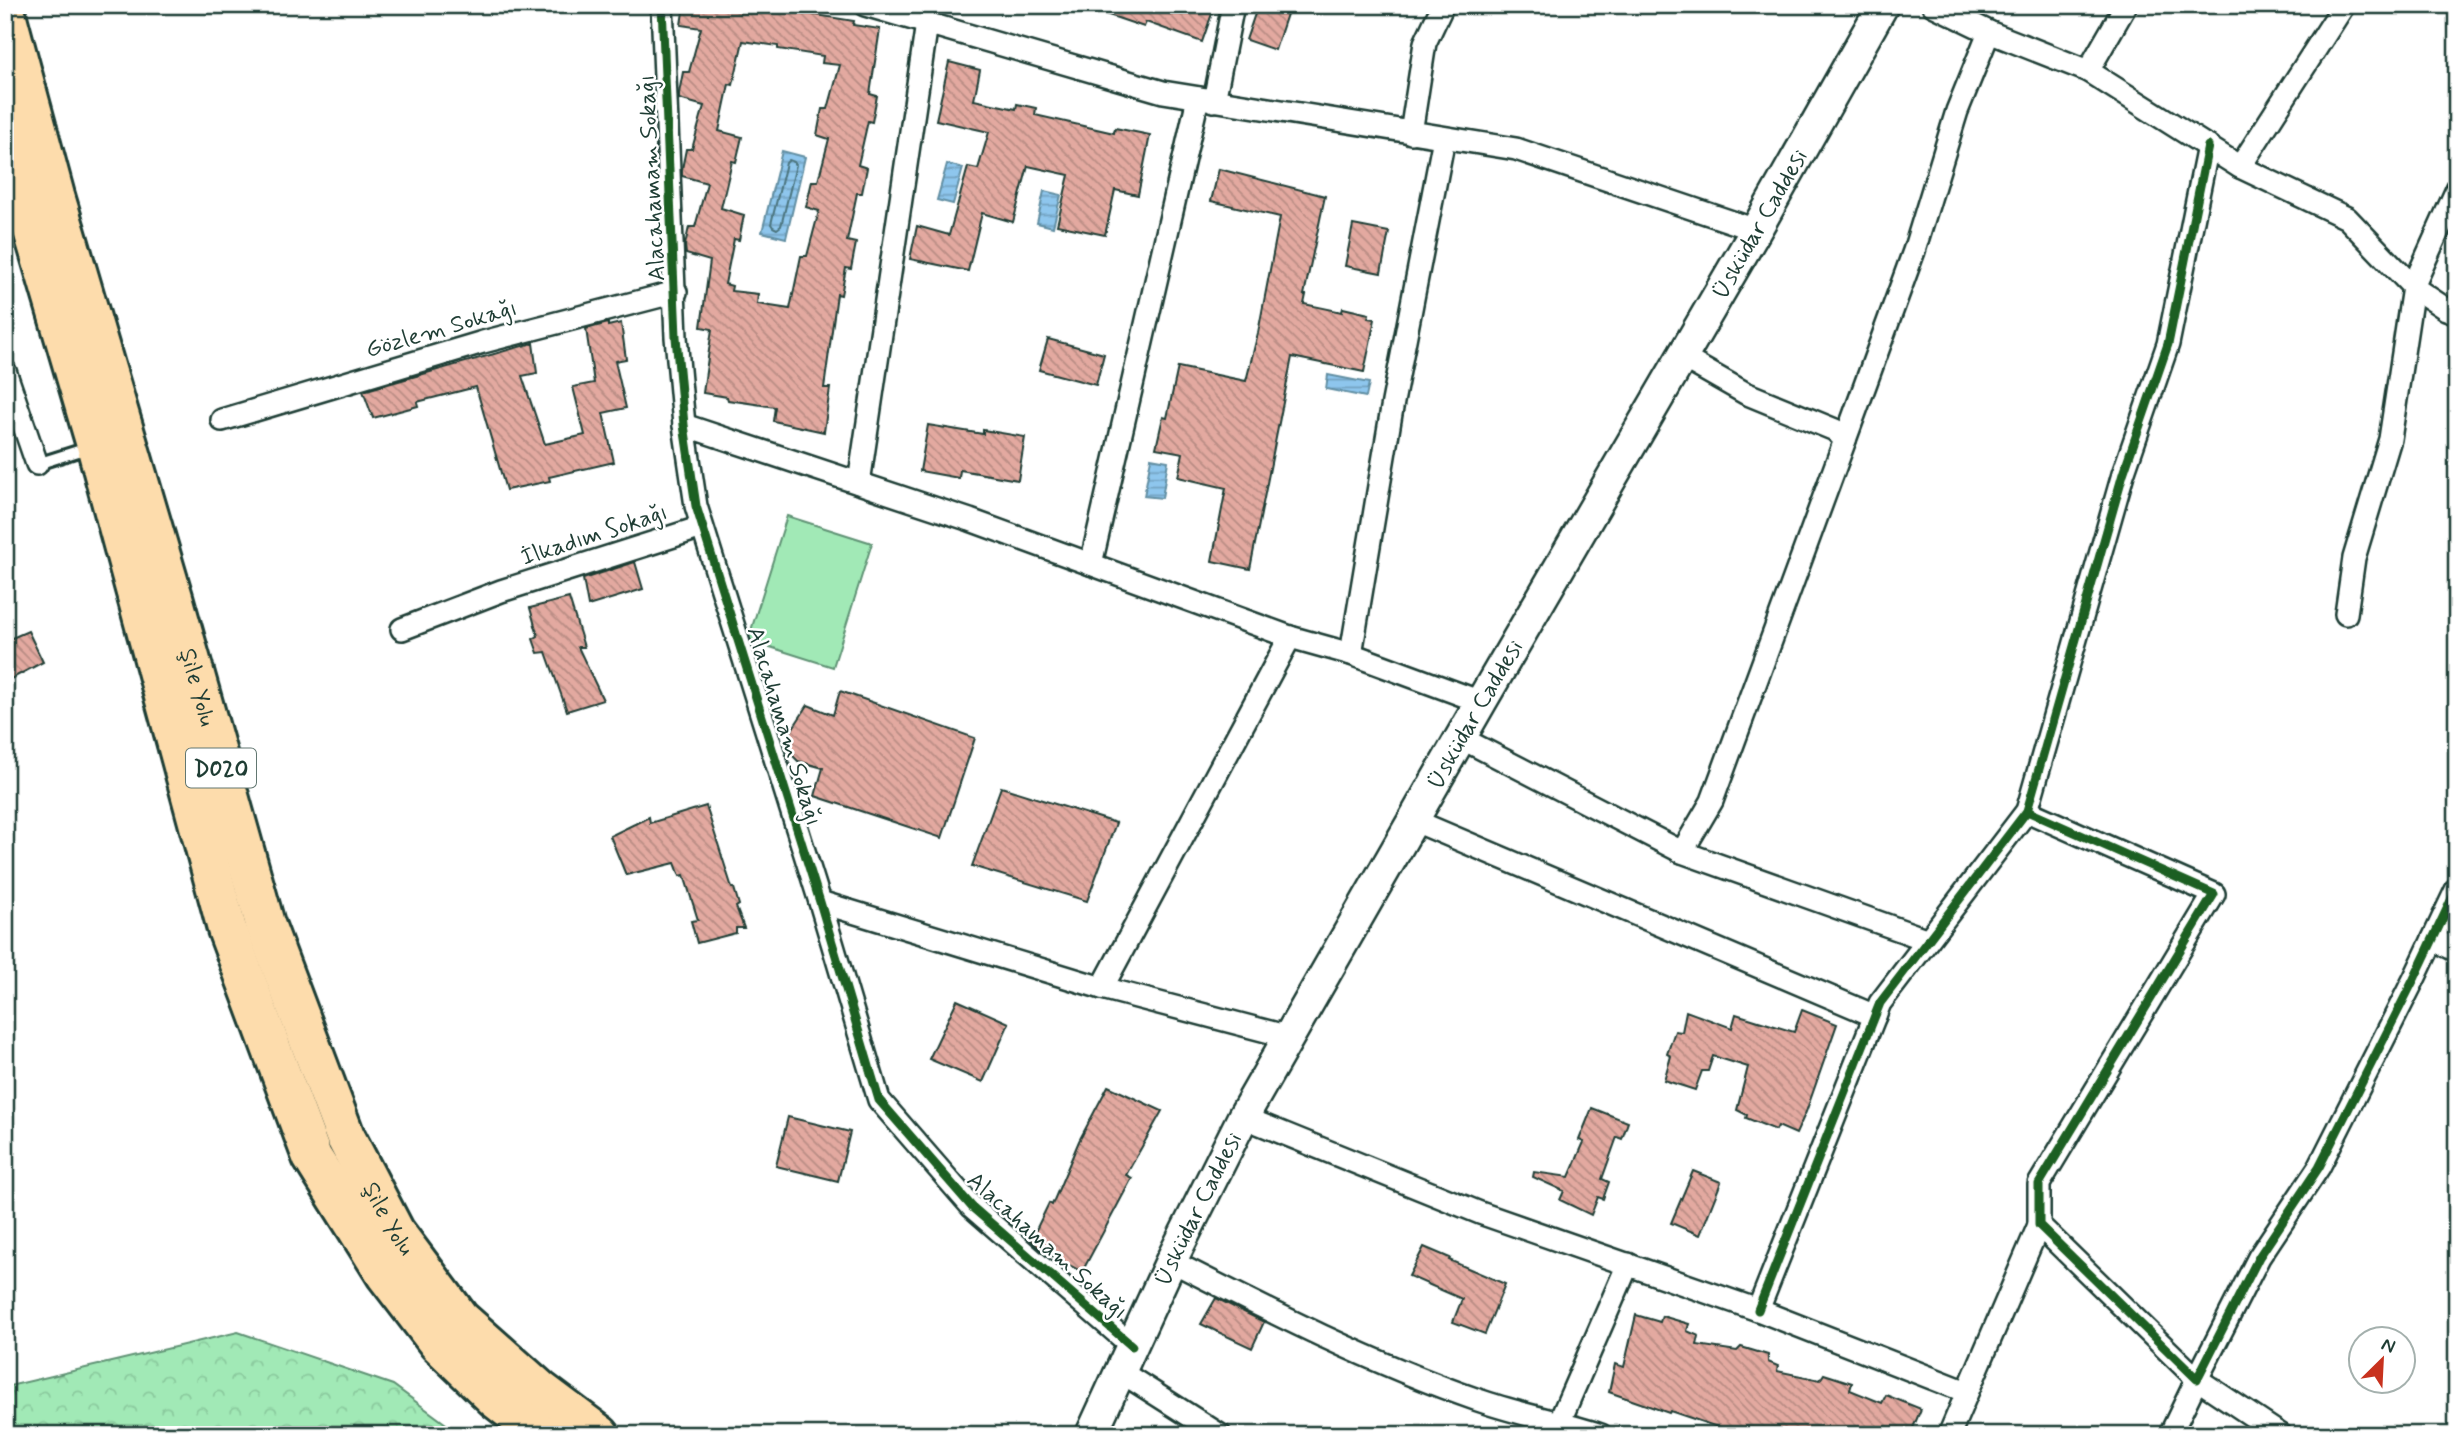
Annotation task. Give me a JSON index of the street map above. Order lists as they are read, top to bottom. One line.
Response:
{"streets":{"highway":["Şile Yolu","D020"],"main road":["Üsküdar Caddesi"],"street":["Alacahamam Sokağı","Gözlem Sokağı","İlkadım Sokağı"]},"crossings":[["Alacahamam Sokağı","Üsküdar Caddesi"],["Alacahamam Sokağı","Gözlem Sokağı"],["Alacahamam Sokağı","İlkadım Sokağı"]],"north":"top right"}
